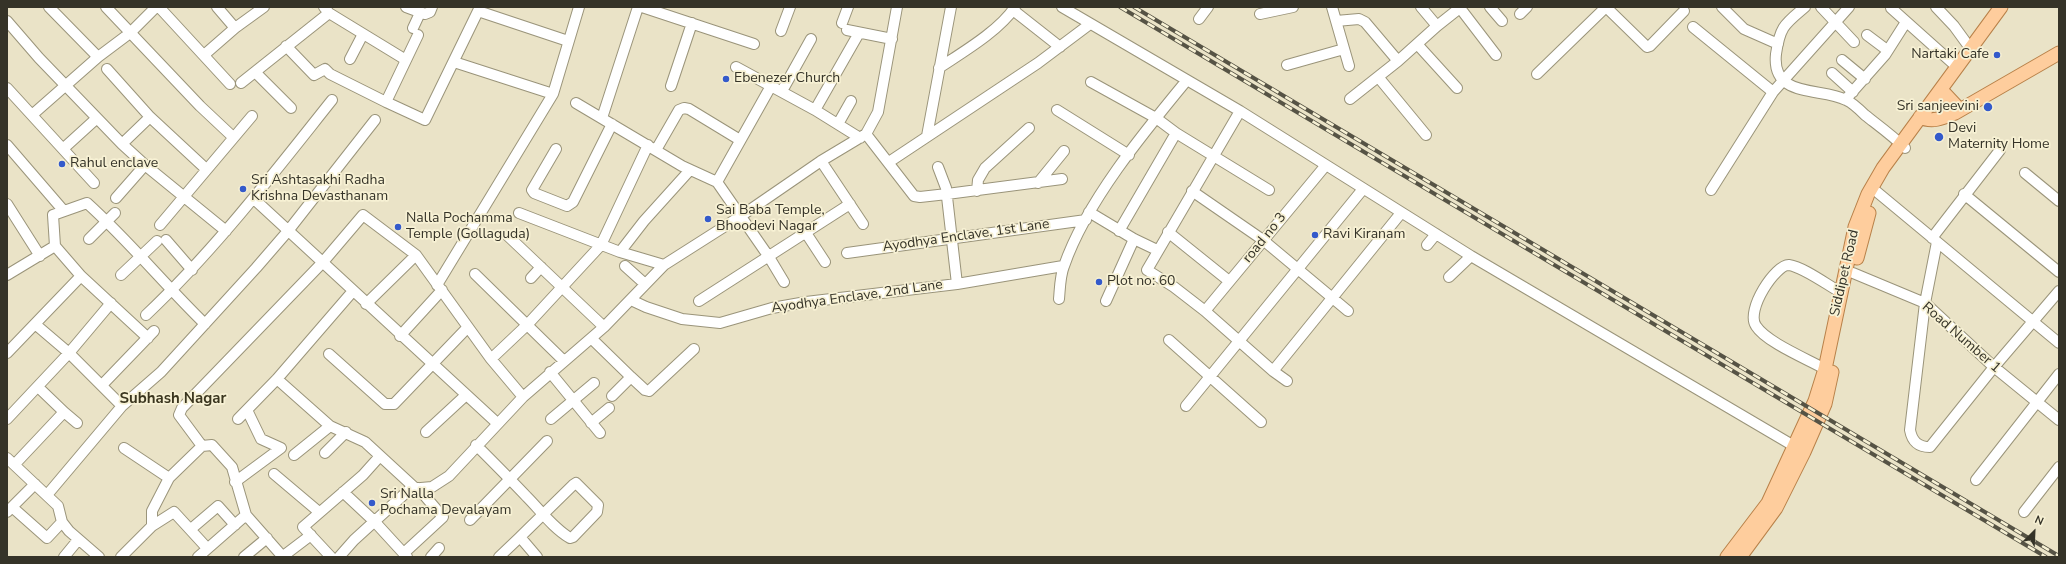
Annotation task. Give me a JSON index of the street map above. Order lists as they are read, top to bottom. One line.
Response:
{"streets":{"main road":["Siddipet Road"],"street":["Ayodhya Enclave, 1st Lane","road no 3","Ayodhya Enclave, 2nd Lane","Road Number 1"]},"crossings":[["Siddipet Road","Road Number 1"]],"districts":["Subhash Nagar"],"places":["Nartaki Cafe","Ebenezer Church","Sri sanjeevini","Devi Maternity Home","Rahul enclave","Sri Ashtasakhi Radha Krishna Devasthanam","Sai Baba Temple, Bhoodevi Nagar","Nalla Pochamma Temple (Gollaguda)","Ravi Kiranam","Plot no: 60","Sri Nalla Pochama Devalayam"],"north":"top right"}
